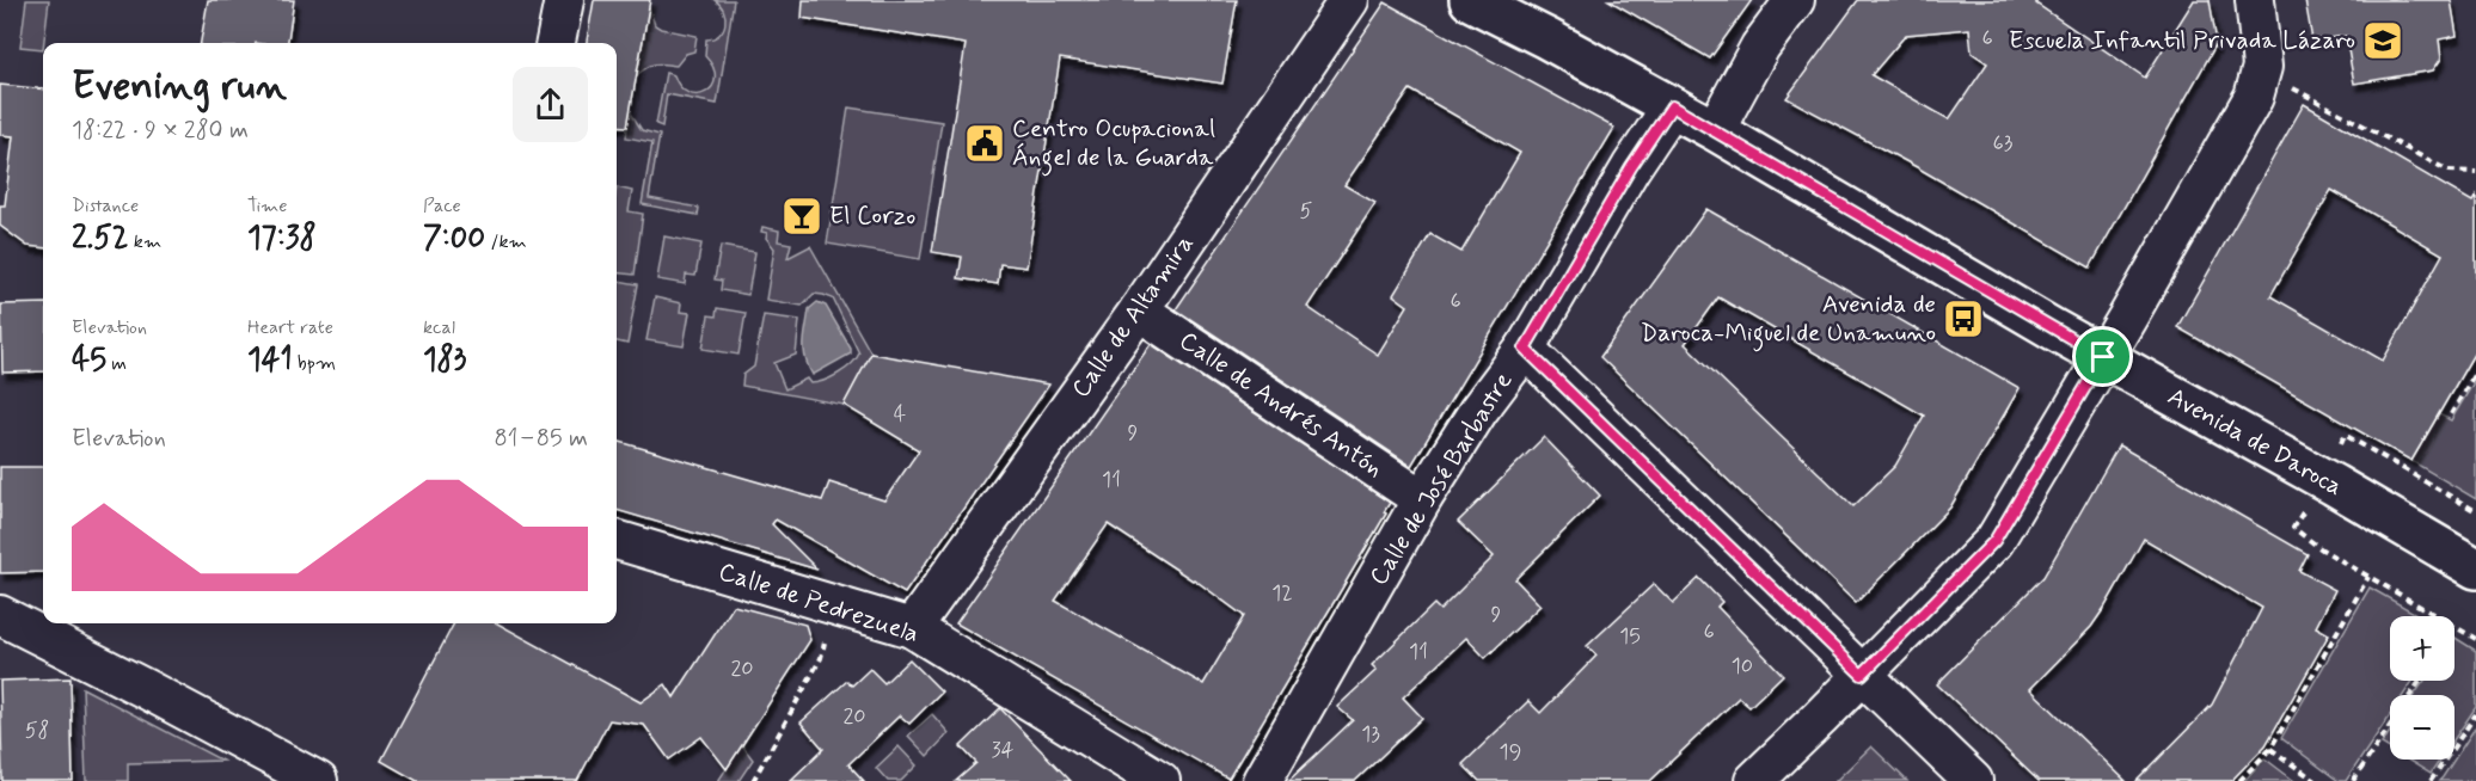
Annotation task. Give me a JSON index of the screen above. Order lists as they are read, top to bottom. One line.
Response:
{"streets":{"main road":["Avenida de Daroca"],"street":["Calle de Altamira","Calle de Andrés Antón","Calle de José Barbastre","Calle de Pedrezuela"]},"crossings":[["Calle de Altamira","Calle de Andrés Antón"],["Calle de Altamira","Calle de Pedrezuela"],["Calle de Andrés Antón","Calle de José Barbastre"],["Avenida de Daroca","Calle de José Barbastre"]],"places":{"school or university":["Escuela Infantil Privada Lázaro"],"public building":["Centro Ocupacional Ángel de la Guarda"],"bar":["El Corzo"],"bus stop":["Avenida de Daroca-Miguel de Unamuno"]},"house_numbers":["6","63","5","6","4","9","11","12","9","6","15","11","10","20","20","58","13","34","19"],"page":{"heading":["Evening run","18:22 · 9 × 280 m"],"stats":[["Distance","2.52 km"],["Time","17:38"],["Pace","7:00 /km"],["Elevation","45 m"],["Heart rate","141 bpm"],["kcal","183"]],"chart":["Elevation","81–85 m"],"map_buttons":["+","−"]}}
